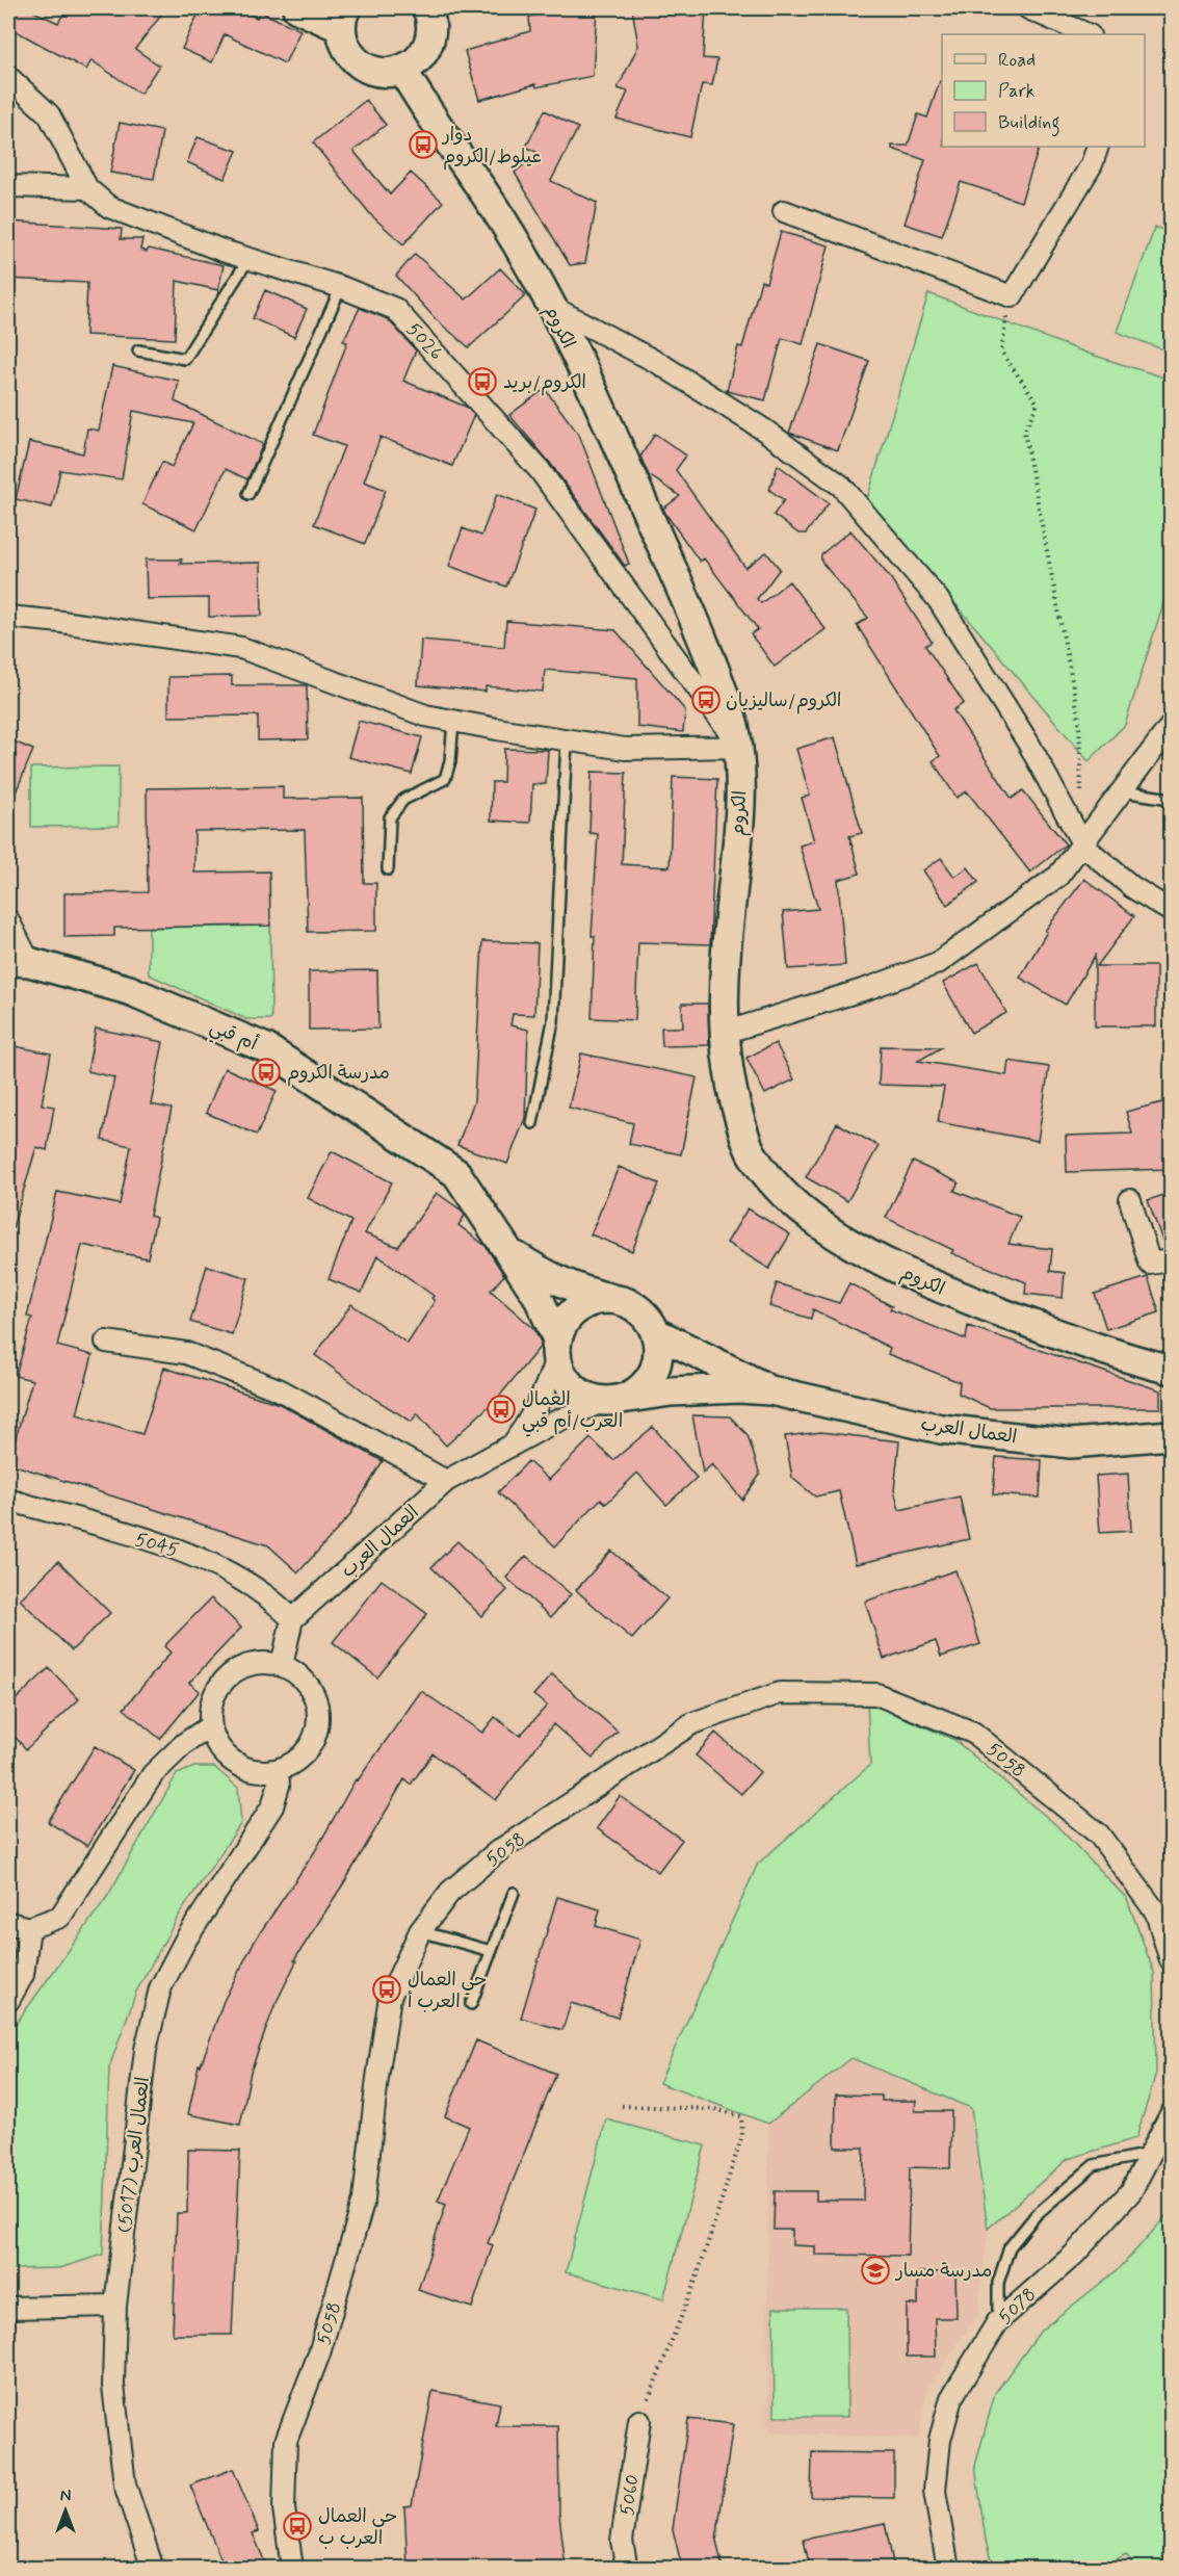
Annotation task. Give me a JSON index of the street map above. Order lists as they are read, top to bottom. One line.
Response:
{"streets":{"street":["الكروم","5026","أم قبي","العمال العرب","5045","5058","العمال العرب (5017)","5078","5060"]},"crossings":[["الكروم","5026"],["أم قبي","العمال العرب"],["العمال العرب","5045"]],"places":{"bus stop":["دوار عيلوط/الكروم","الكروم/بريد","الكروم/ساليزيان","مدرسة الكروم","العمال العرب/أم قبي","حي العمال العرب أ","حي العمال العرب ب"],"school or university":["مدرسة مسار"]},"legend":["Road","Park","Building"],"north":"top"}
